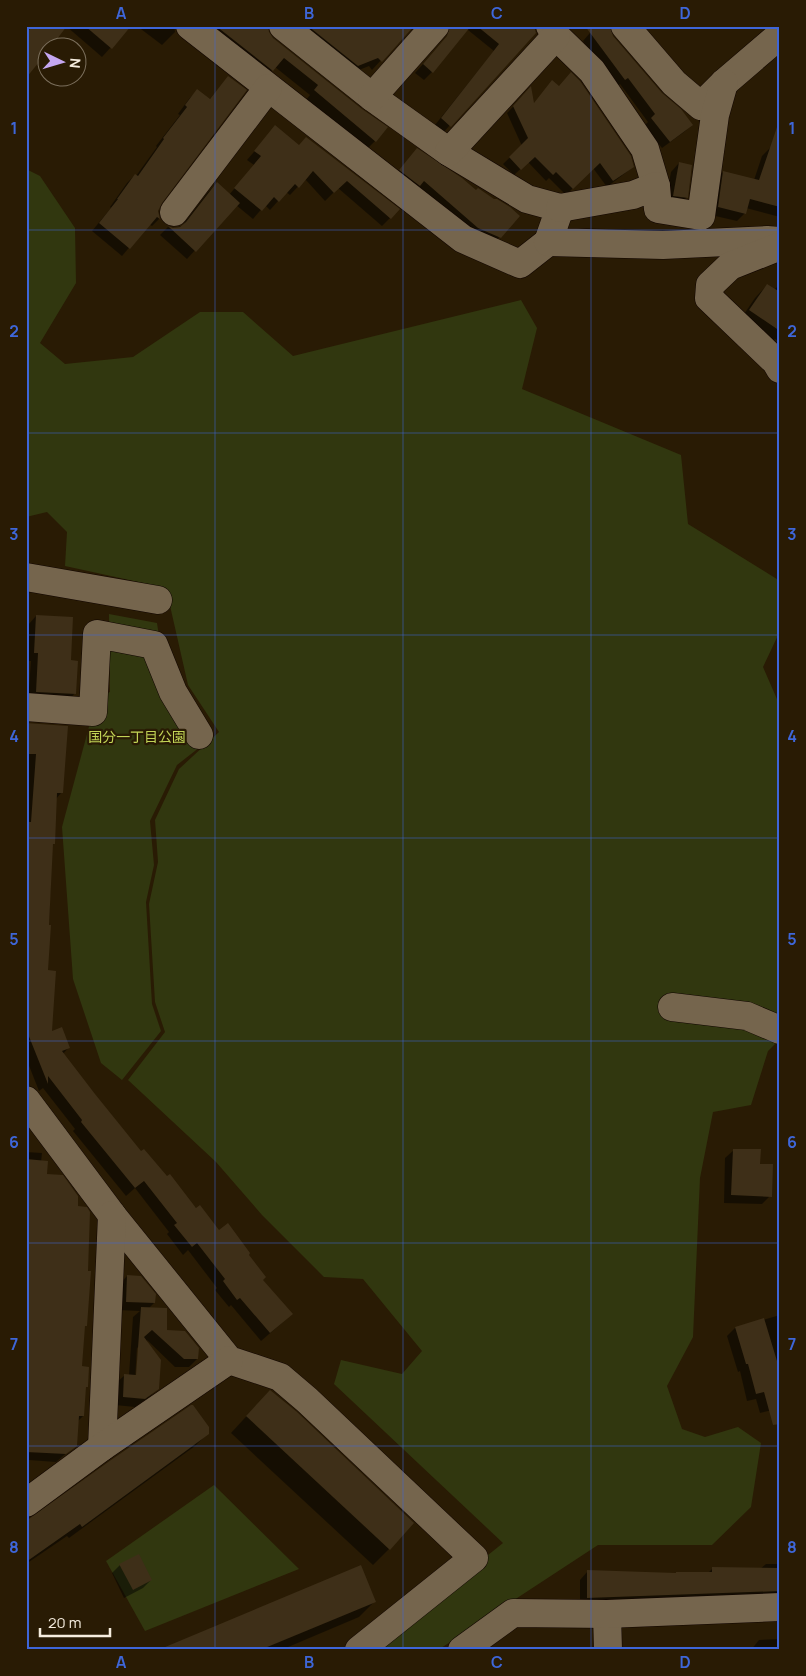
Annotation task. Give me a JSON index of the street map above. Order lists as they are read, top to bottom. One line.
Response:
{"parks":["国分一丁目公園"],"scale_bar":"20 m","north":"right","grid":{"columns":["A","B","C","D"],"rows":["1","2","3","4","5","6","7","8"]}}
